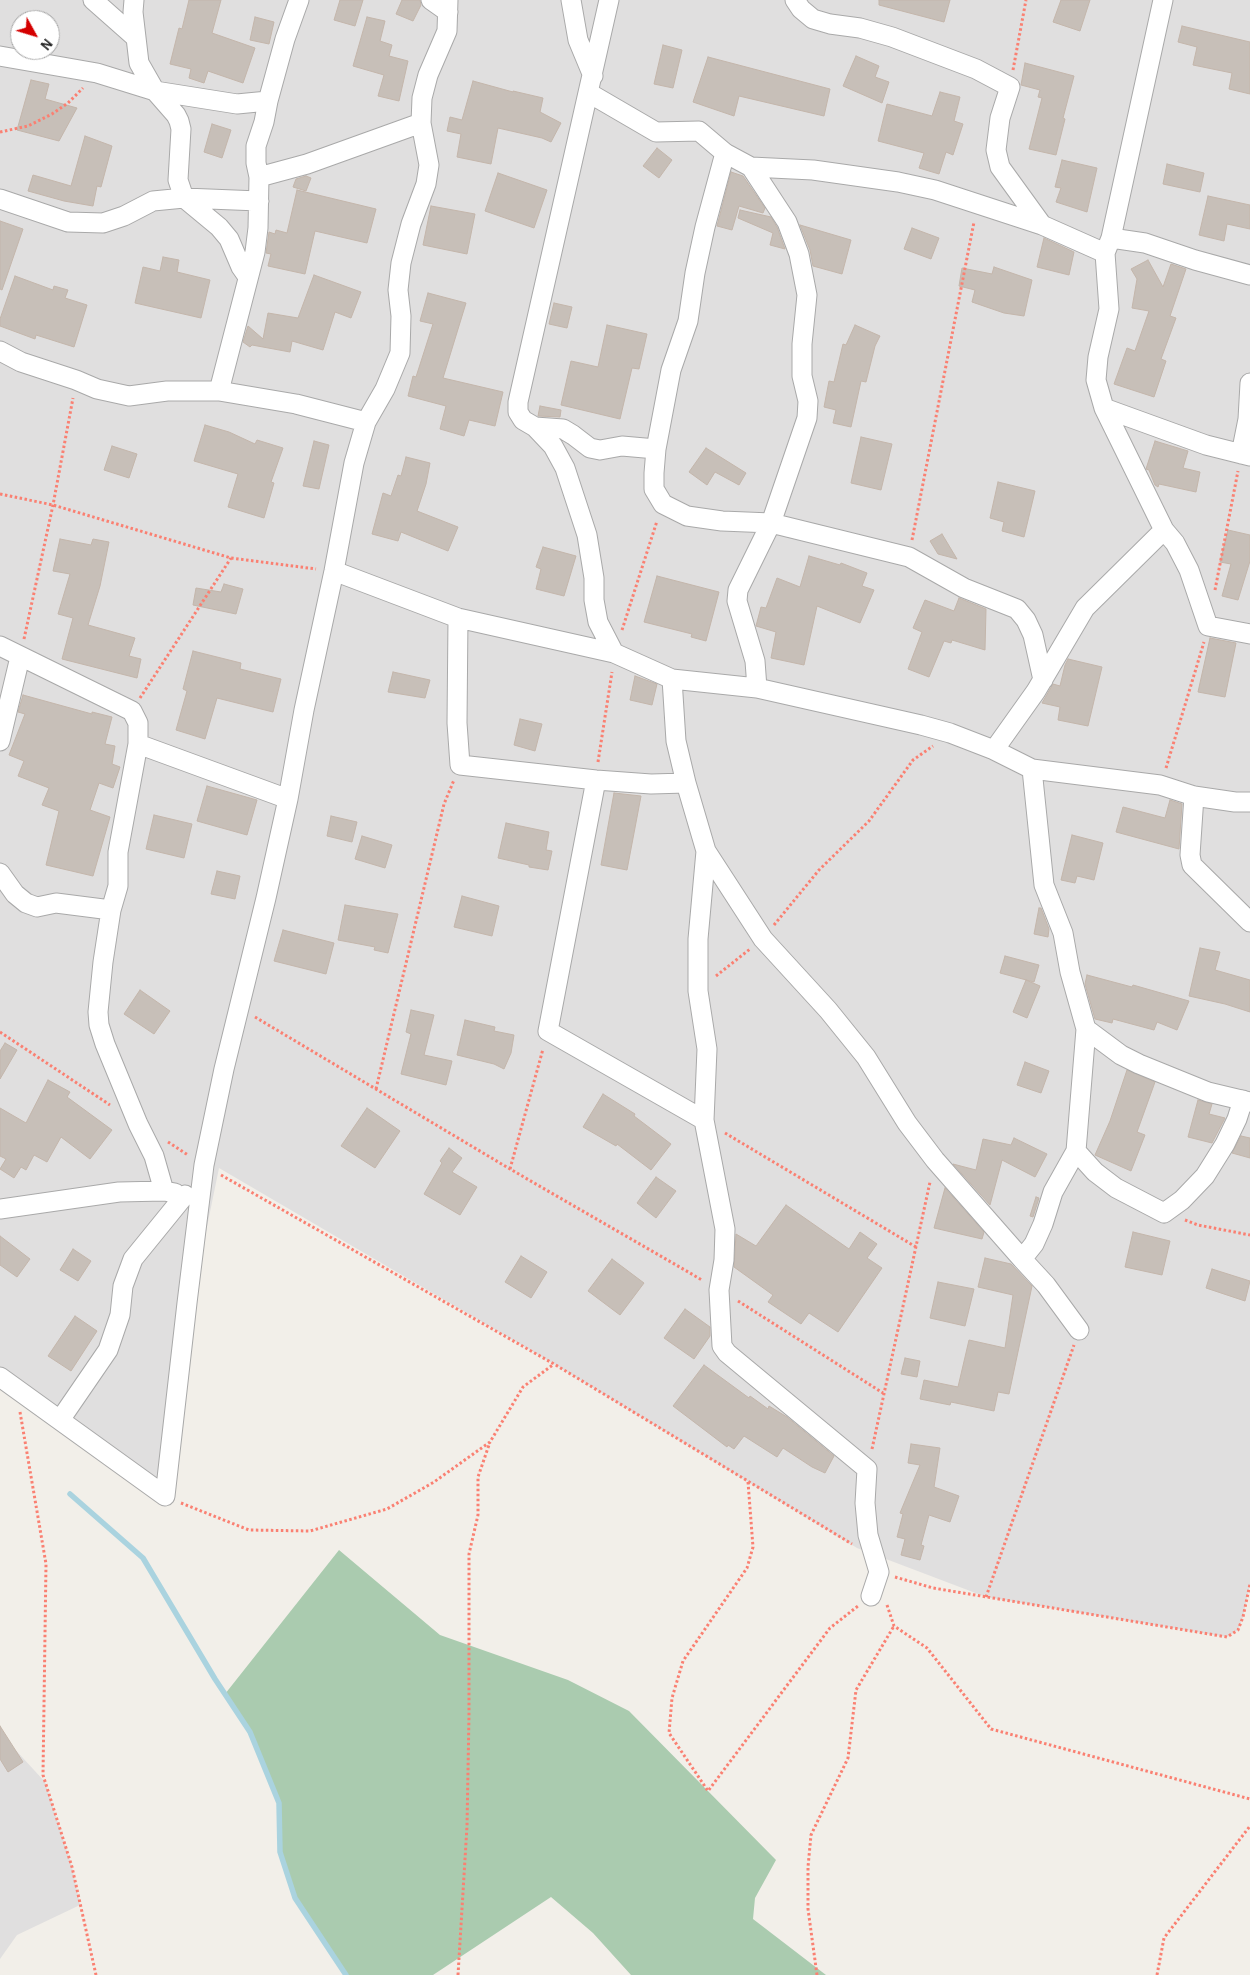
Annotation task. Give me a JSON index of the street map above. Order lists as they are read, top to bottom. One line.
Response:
{"north":"bottom right"}
